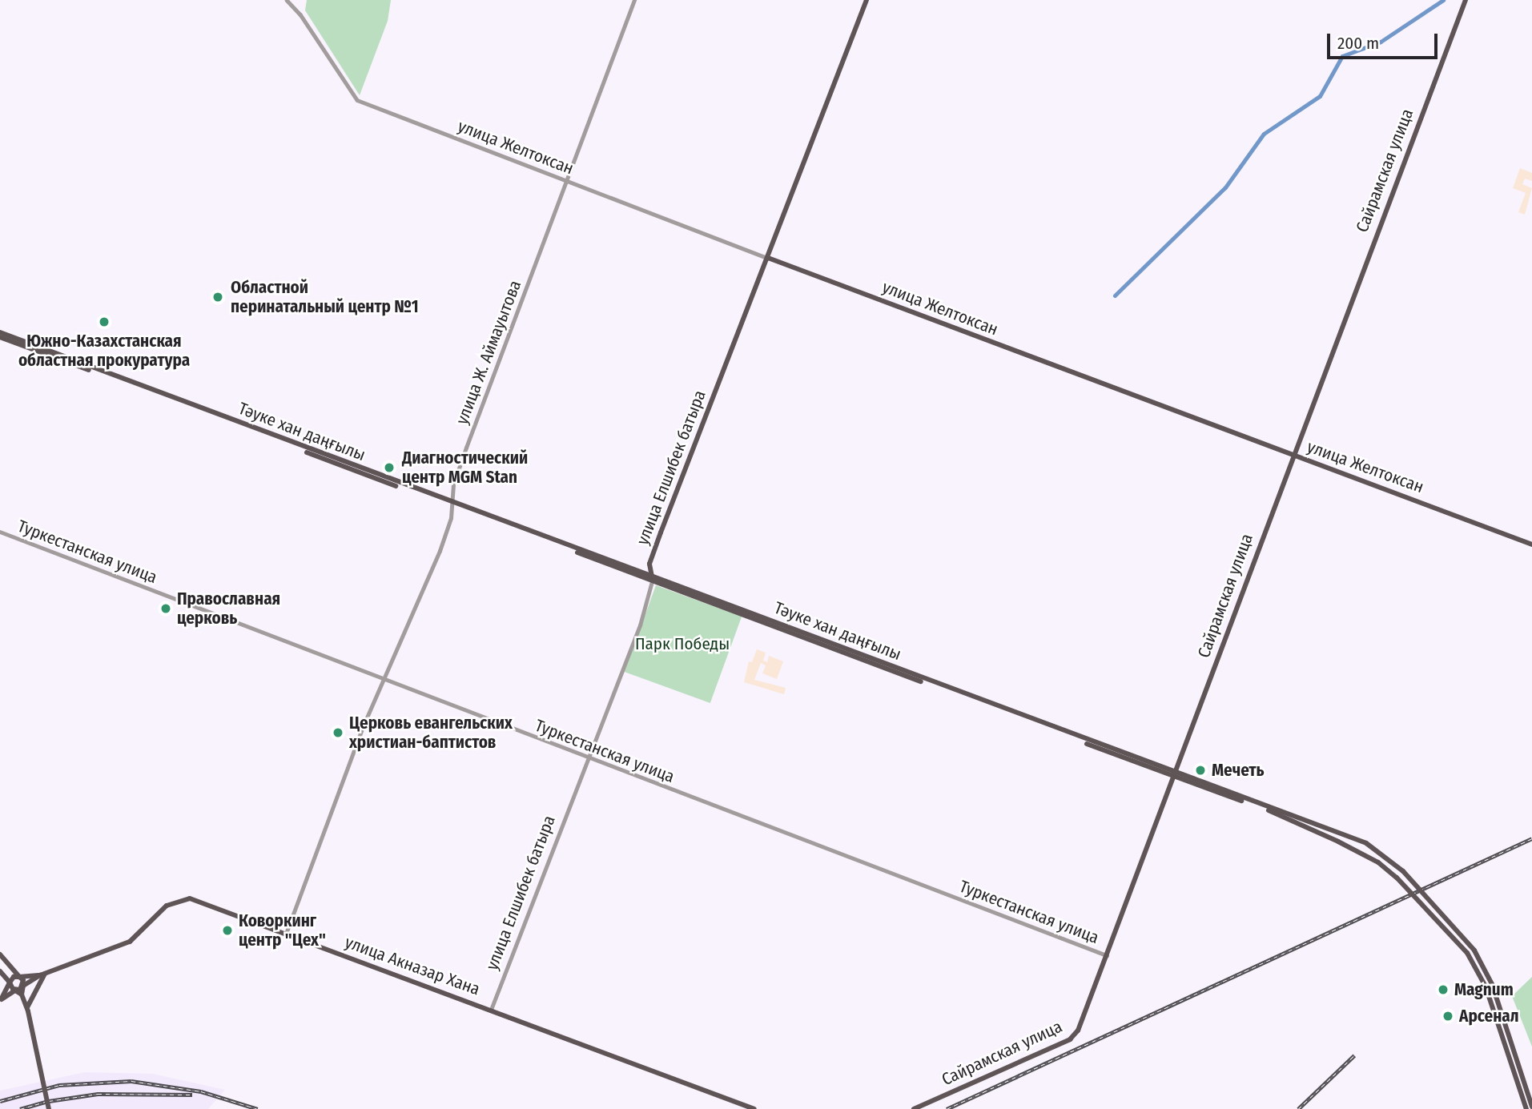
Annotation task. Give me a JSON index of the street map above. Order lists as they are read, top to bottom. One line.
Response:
{"streets":{"main road":["улица Желтоксан","Сайрамская улица","Тәуке хан даңғылы","улица Елшибек батыра","улица Акназар Хана"],"street":["улица Ж. Аймауытова","Туркестанская улица"]},"crossings":[["улица Желтоксан","Сайрамская улица"],["улица Желтоксан","улица Ж. Аймауытова"],["улица Желтоксан","улица Елшибек батыра"],["Сайрамская улица","Тәуке хан даңғылы"],["Сайрамская улица","Туркестанская улица"],["улица Ж. Аймауытова","Тәуке хан даңғылы"],["улица Ж. Аймауытова","Туркестанская улица"],["улица Ж. Аймауытова","улица Акназар Хана"],["Тәуке хан даңғылы","улица Елшибек батыра"],["улица Елшибек батыра","Туркестанская улица"],["улица Елшибек батыра","улица Акназар Хана"]],"parks":["Парк Победы"],"places":["Областной перинатальный центр №1","Южно-Казахстанская областная прокуратура","Диагностический центр MGM Stan","Православная церковь","Церковь евангельских христиан-баптистов","Мечеть","Коворкинг центр \"Цех\"","Magnum","Арсенал"],"scale_bar":"200 m"}
